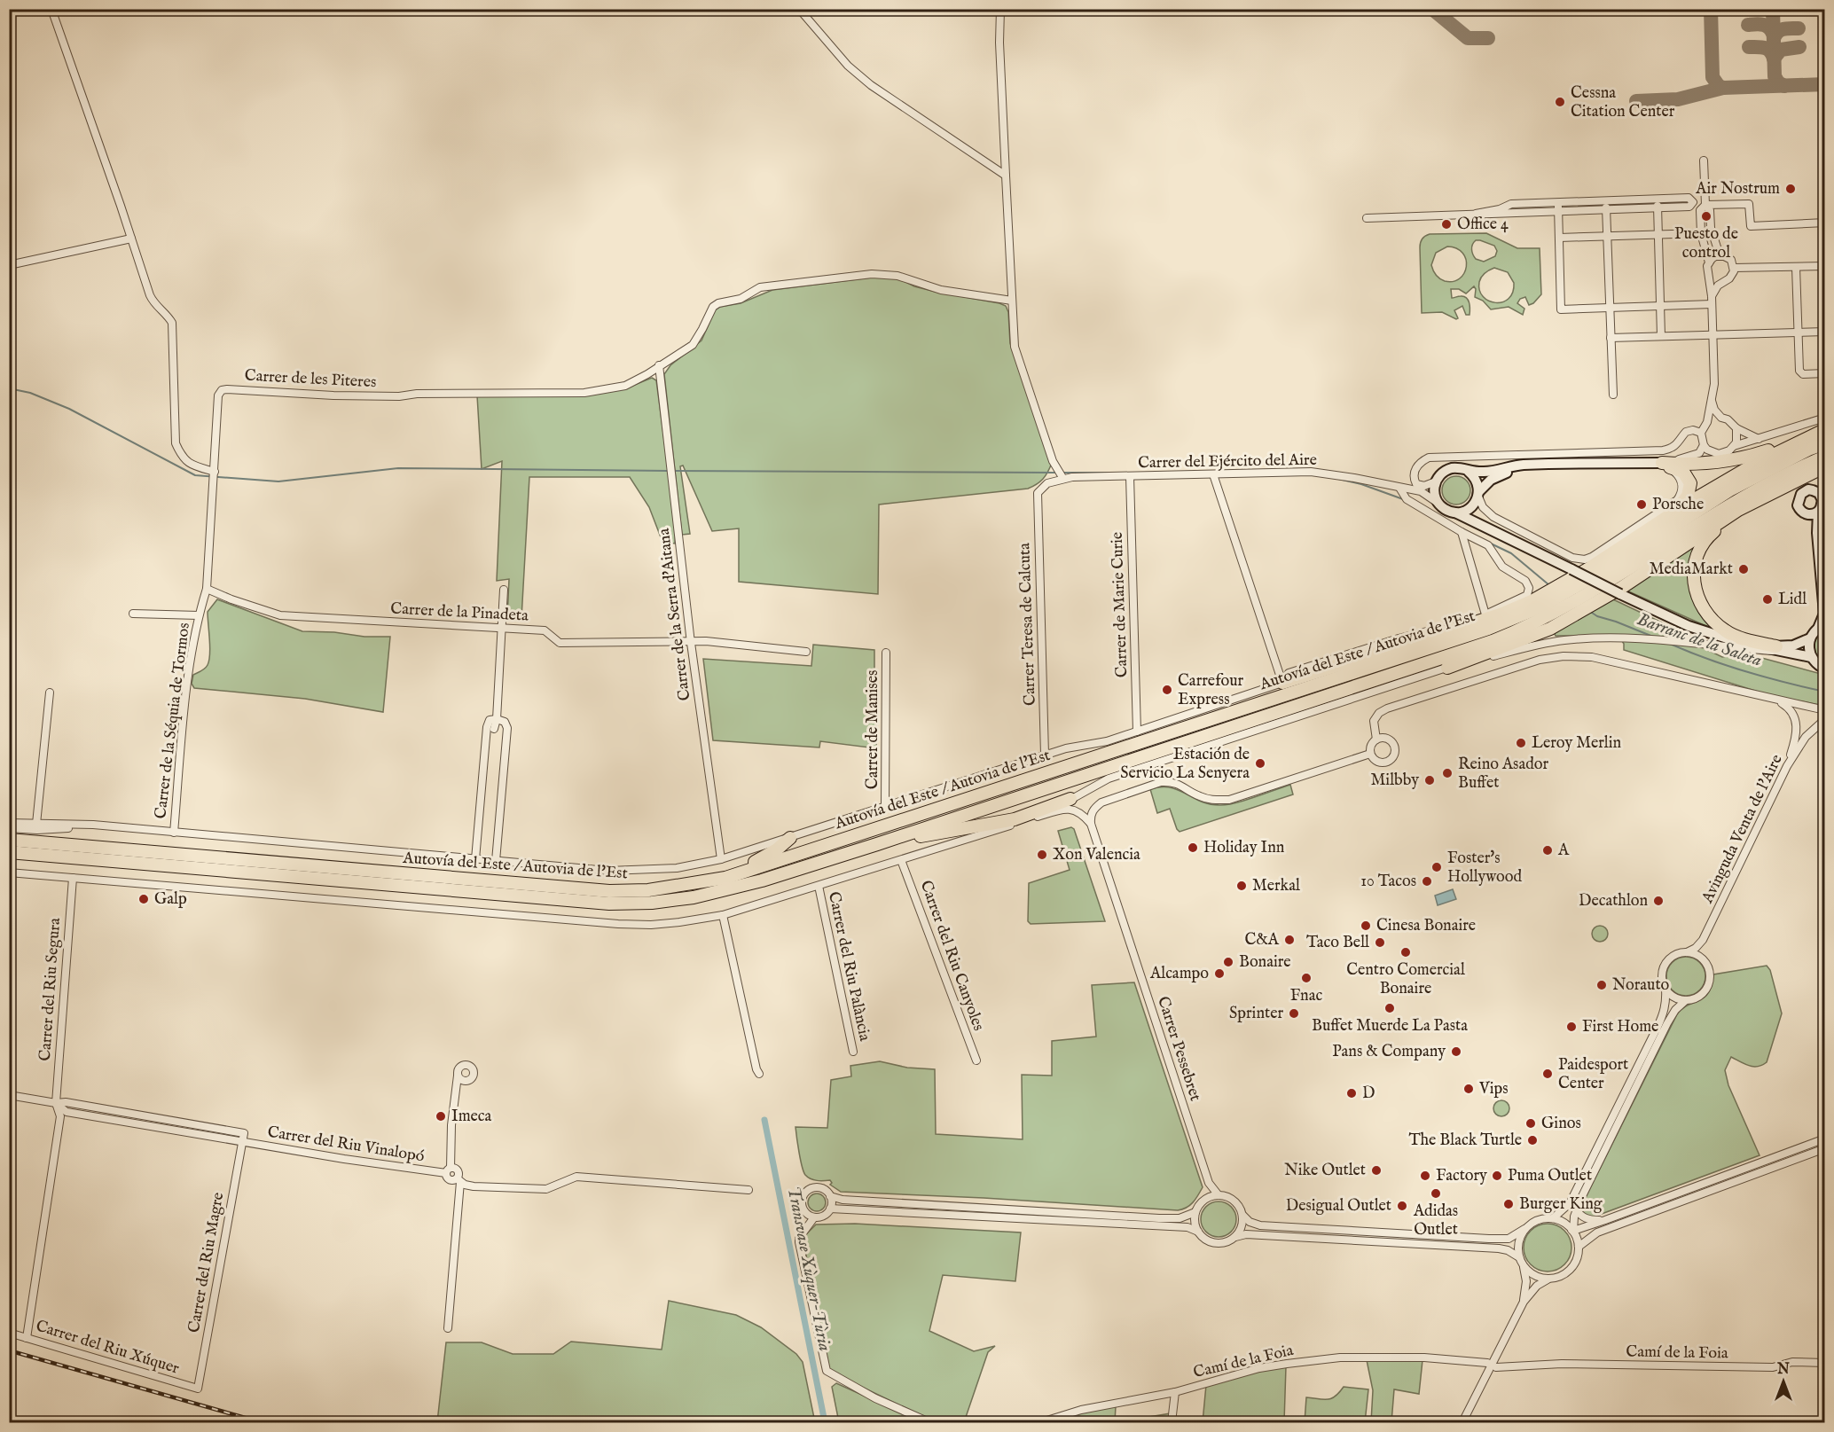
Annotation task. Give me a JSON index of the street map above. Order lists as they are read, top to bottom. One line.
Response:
{"streets":{"highway":["Autovía del Este / Autovia de l'Est"],"street":["Carrer de les Piteres","Carrer del Ejército del Aire","Carrer de Marie Curie","Carrer de la Pinadeta","Carrer de la Serra d'Aitana","Carrer Teresa de Calcuta","Carrer de la Séquia de Tormos","Carrer de Manises","Avinguda Venta de l'Aire","Carrer del Riu Canyoles","Carrer del Riu Palància","Carrer del Riu Segura","Carrer Pessebret","Carrer del Riu Vinalopó","Carrer del Riu Magre","Carrer del Riu Xúquer","Camí de la Foia"]},"crossings":[["Carrer de les Piteres","Carrer de la Serra d'Aitana"],["Carrer de les Piteres","Carrer de la Séquia de Tormos"],["Carrer del Ejército del Aire","Carrer de Marie Curie"],["Carrer del Ejército del Aire","Carrer Teresa de Calcuta"],["Carrer de la Pinadeta","Carrer de la Serra d'Aitana"],["Carrer de la Pinadeta","Carrer de la Séquia de Tormos"],["Carrer del Riu Segura","Carrer del Riu Vinalopó"],["Carrer del Riu Segura","Carrer del Riu Xúquer"],["Carrer del Riu Vinalopó","Carrer del Riu Magre"],["Carrer del Riu Magre","Carrer del Riu Xúquer"]],"water":["Barranc de la Saleta","Transvase Xùquer-Tùria"],"places":["Cessna Citation Center","Air Nostrum","Puesto de control","Office 4","Porsche","MediaMarkt","Lidl","Carrefour Express","Leroy Merlin","Estación de Servicio La Senyera","Reino Asador Buffet","Milbby","Holiday Inn","A","Xon Valencia","Foster's Hollywood","10 Tacos","Merkal","Galp","Decathlon","Cinesa Bonaire","C&A","Taco Bell","Centro Comercial Bonaire","Bonaire","Alcampo","Fnac","Norauto","Buffet Muerde La Pasta","Sprinter","First Home","Pans & Company","Paidesport Center","Vips","D","Imeca","Ginos","The Black Turtle","Nike Outlet","Factory","Puma Outlet","Adidas Outlet","Burger King","Desigual Outlet"],"north":"top"}
